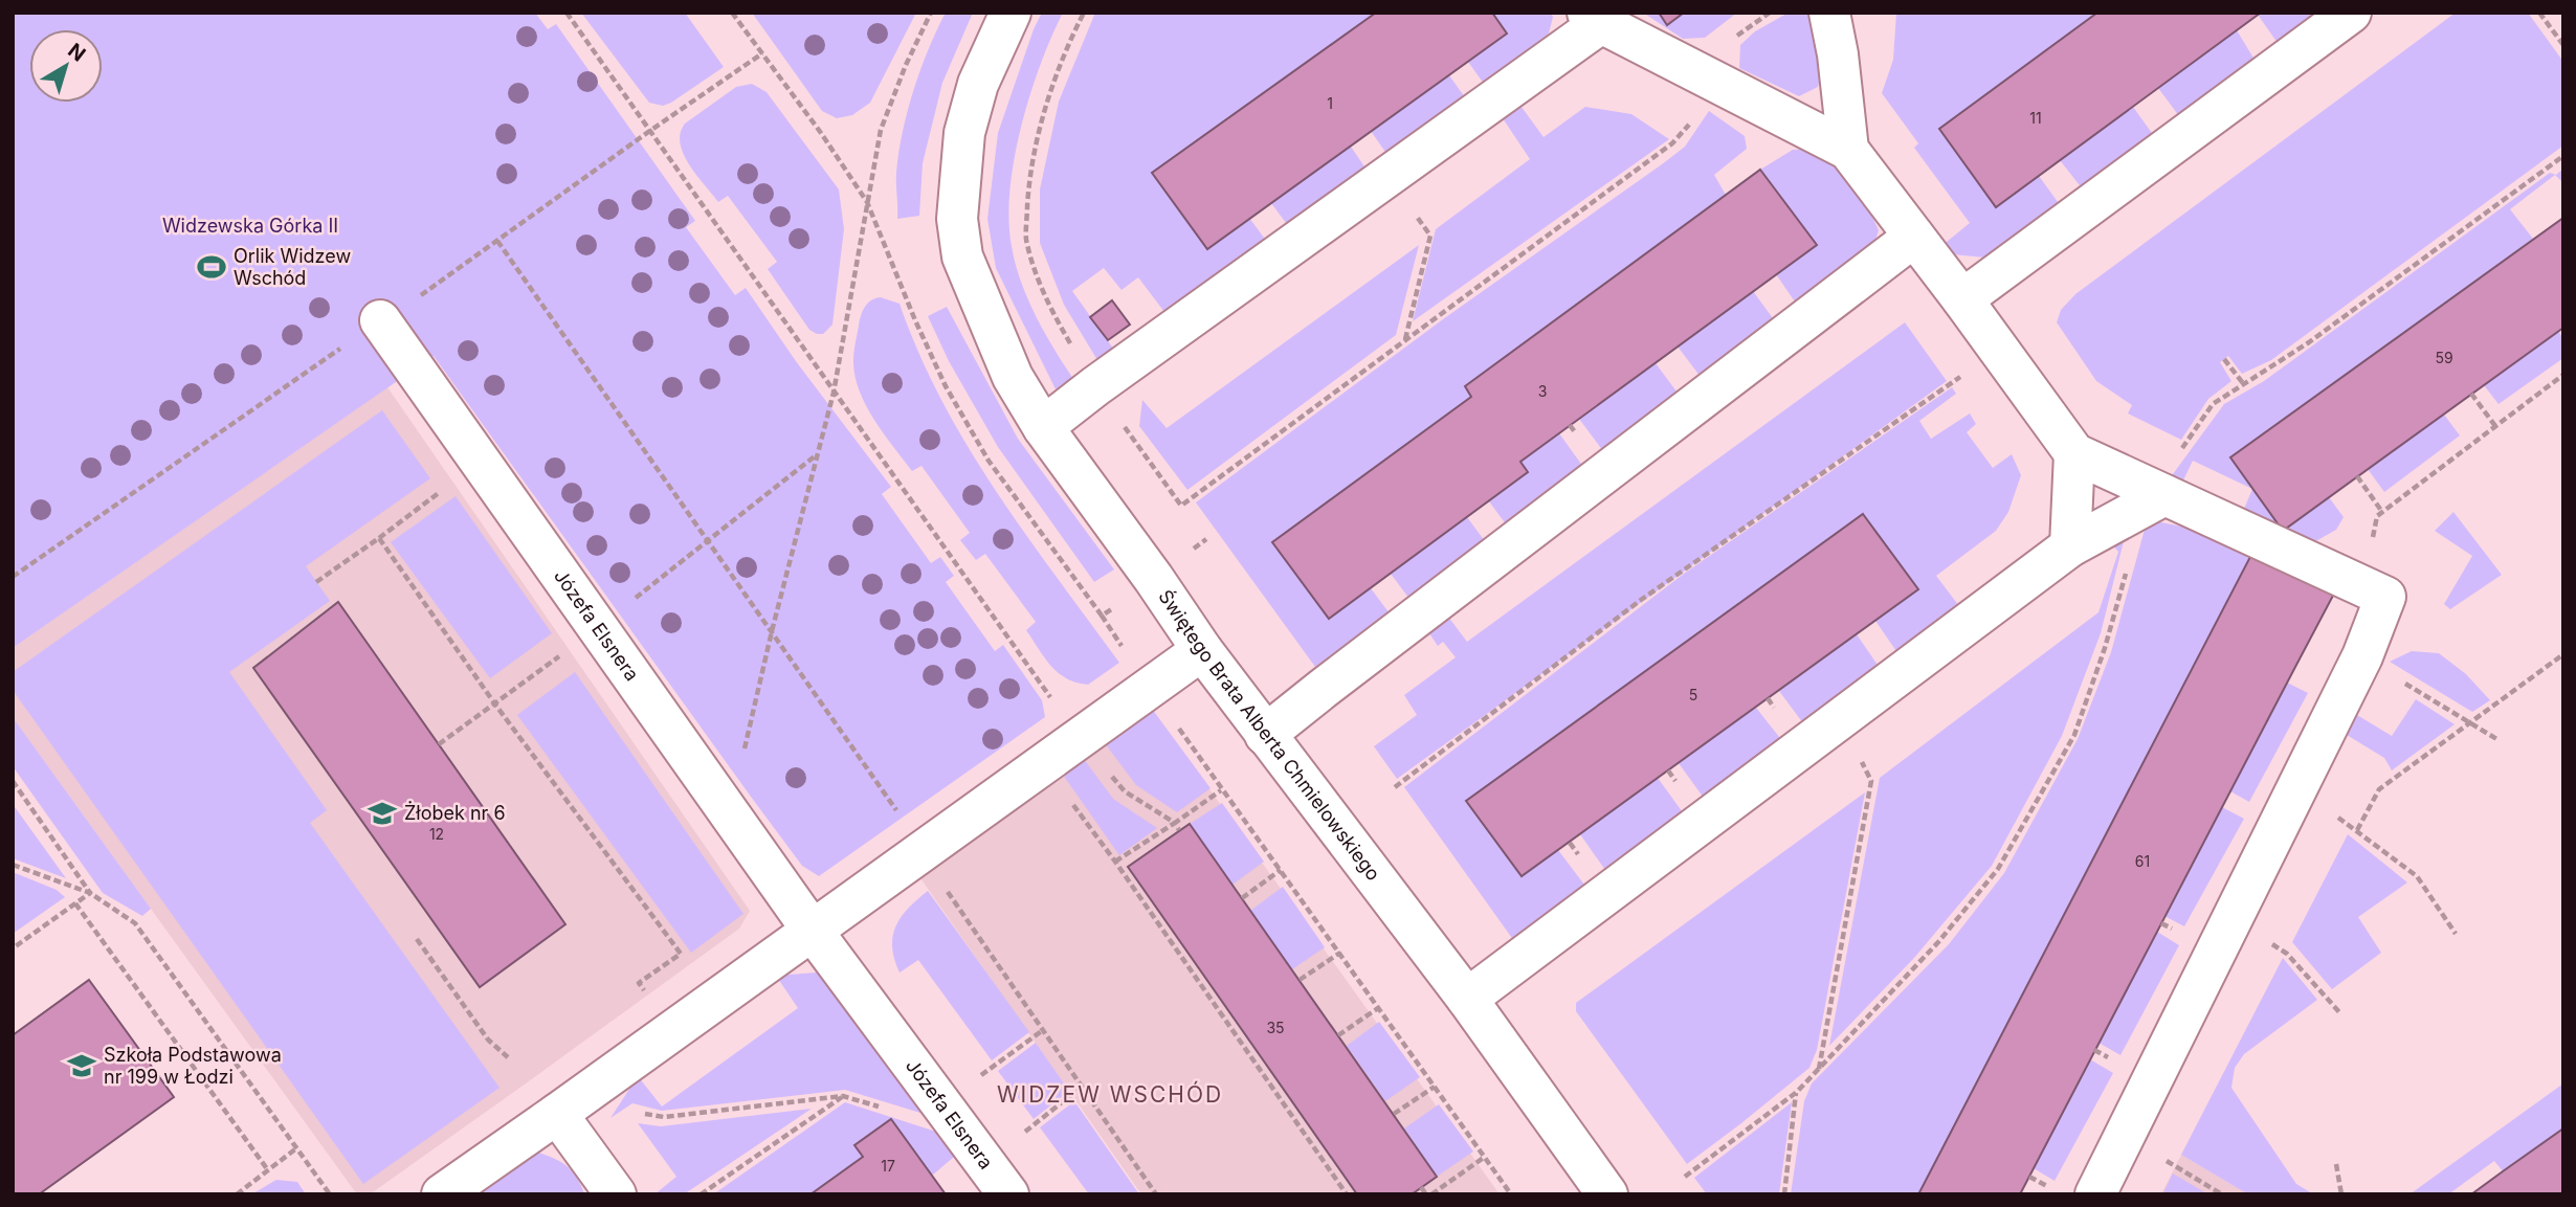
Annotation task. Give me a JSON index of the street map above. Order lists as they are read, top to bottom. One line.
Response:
{"streets":{"street":["Józefa Elsnera","Świętego Brata Alberta Chmielowskiego"]},"districts":["WIDZEW WSCHÓD"],"parks":["Widzewska Górka II"],"places":{"sports":["Orlik Widzew Wschód"],"school or university":["Żłobek nr 6","Szkoła Podstawowa nr 199 w Łodzi"]},"house_numbers":["1","11","59","3","5","12","61","35","17"],"north":"top right"}
